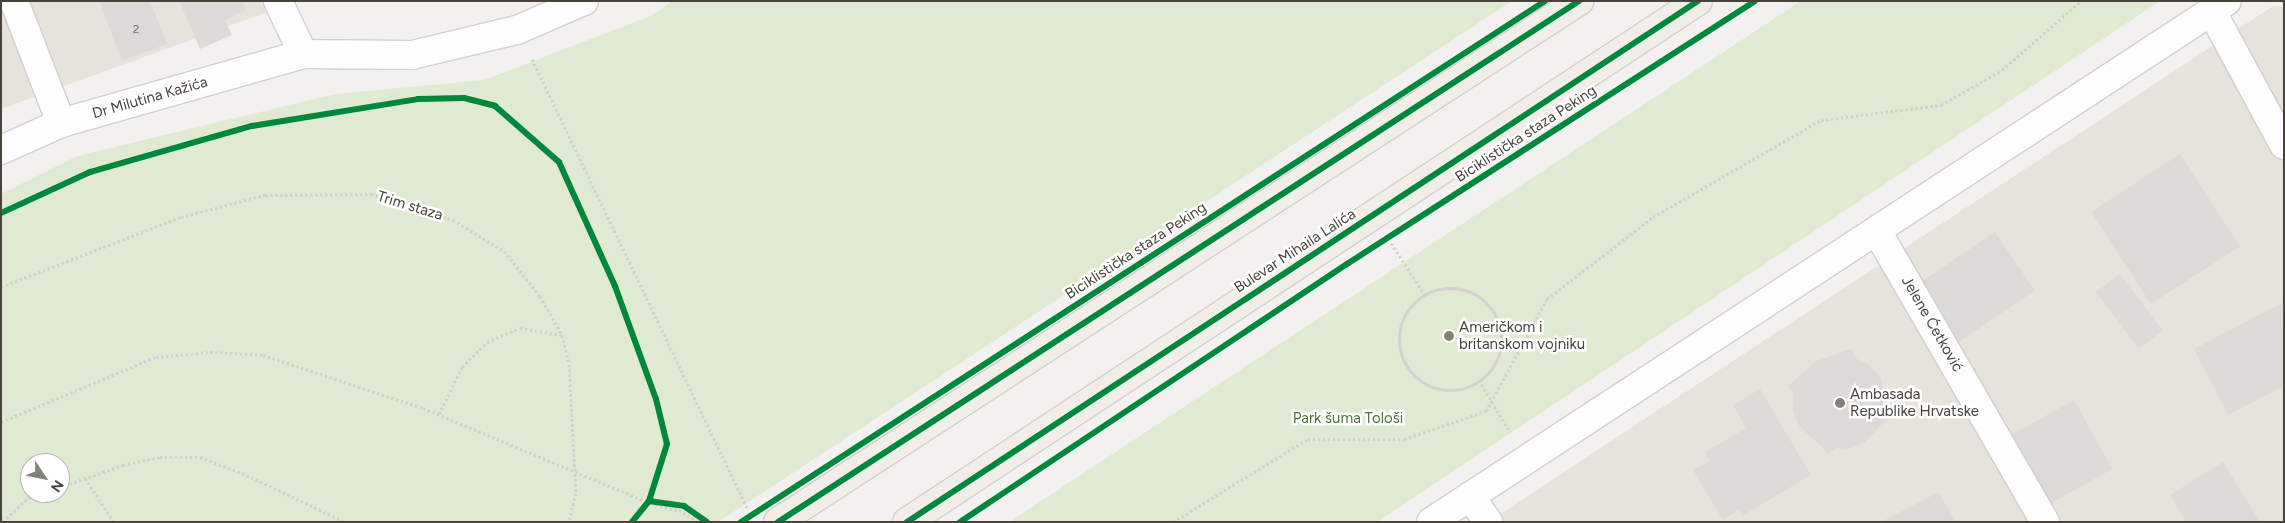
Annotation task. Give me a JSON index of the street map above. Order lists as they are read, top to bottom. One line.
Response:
{"streets":{"main road":["Bulevar Mihaila Lalića"],"street":["Dr Milutina Kažića","Jelene Ćetković"],"path":["Trim staza"],"cycle path":["Biciklistička staza Peking"]},"parks":["Park šuma Tološi"],"places":["Američkom i britanskom vojniku","Ambasada Republike Hrvatske"],"house_numbers":["2"],"north":"bottom right"}
